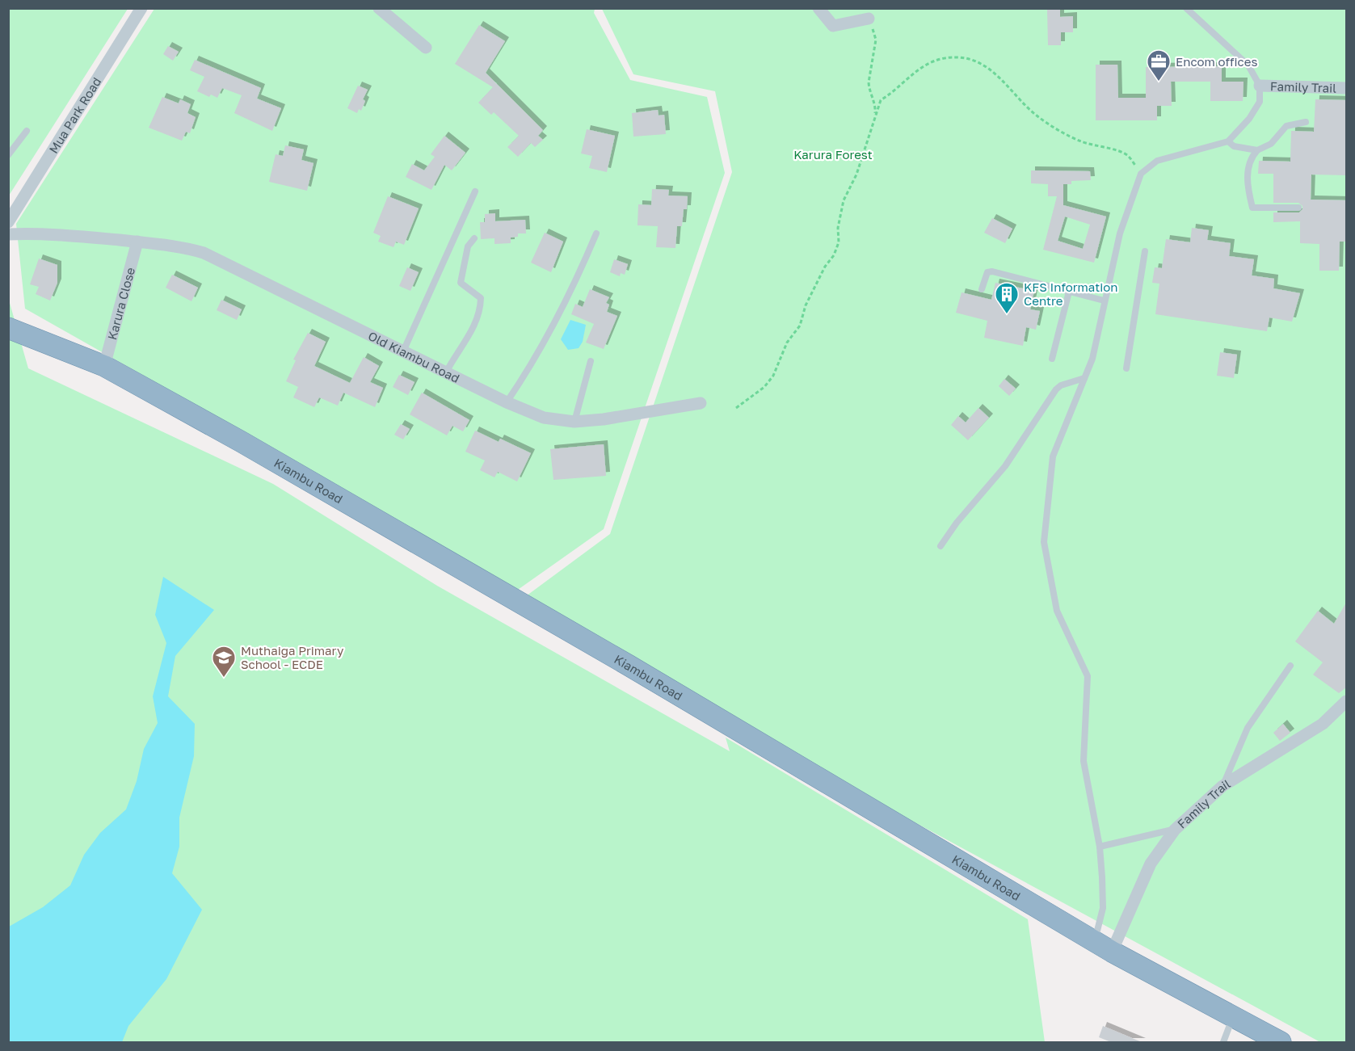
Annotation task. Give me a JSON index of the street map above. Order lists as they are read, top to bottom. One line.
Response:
{"streets":{"highway":["Kiambu Road"],"street":["Family Trail","Mua Park Road","Karura Close","Old Kiambu Road"]},"crossings":[["Family Trail","Kiambu Road"],["Karura Close","Old Kiambu Road"],["Karura Close","Kiambu Road"]],"parks":["Karura Forest"],"places":{"office":["Encom offices"],"building":["KFS Information Centre"],"school or university":["Muthaiga Primary School - ECDE"]}}
